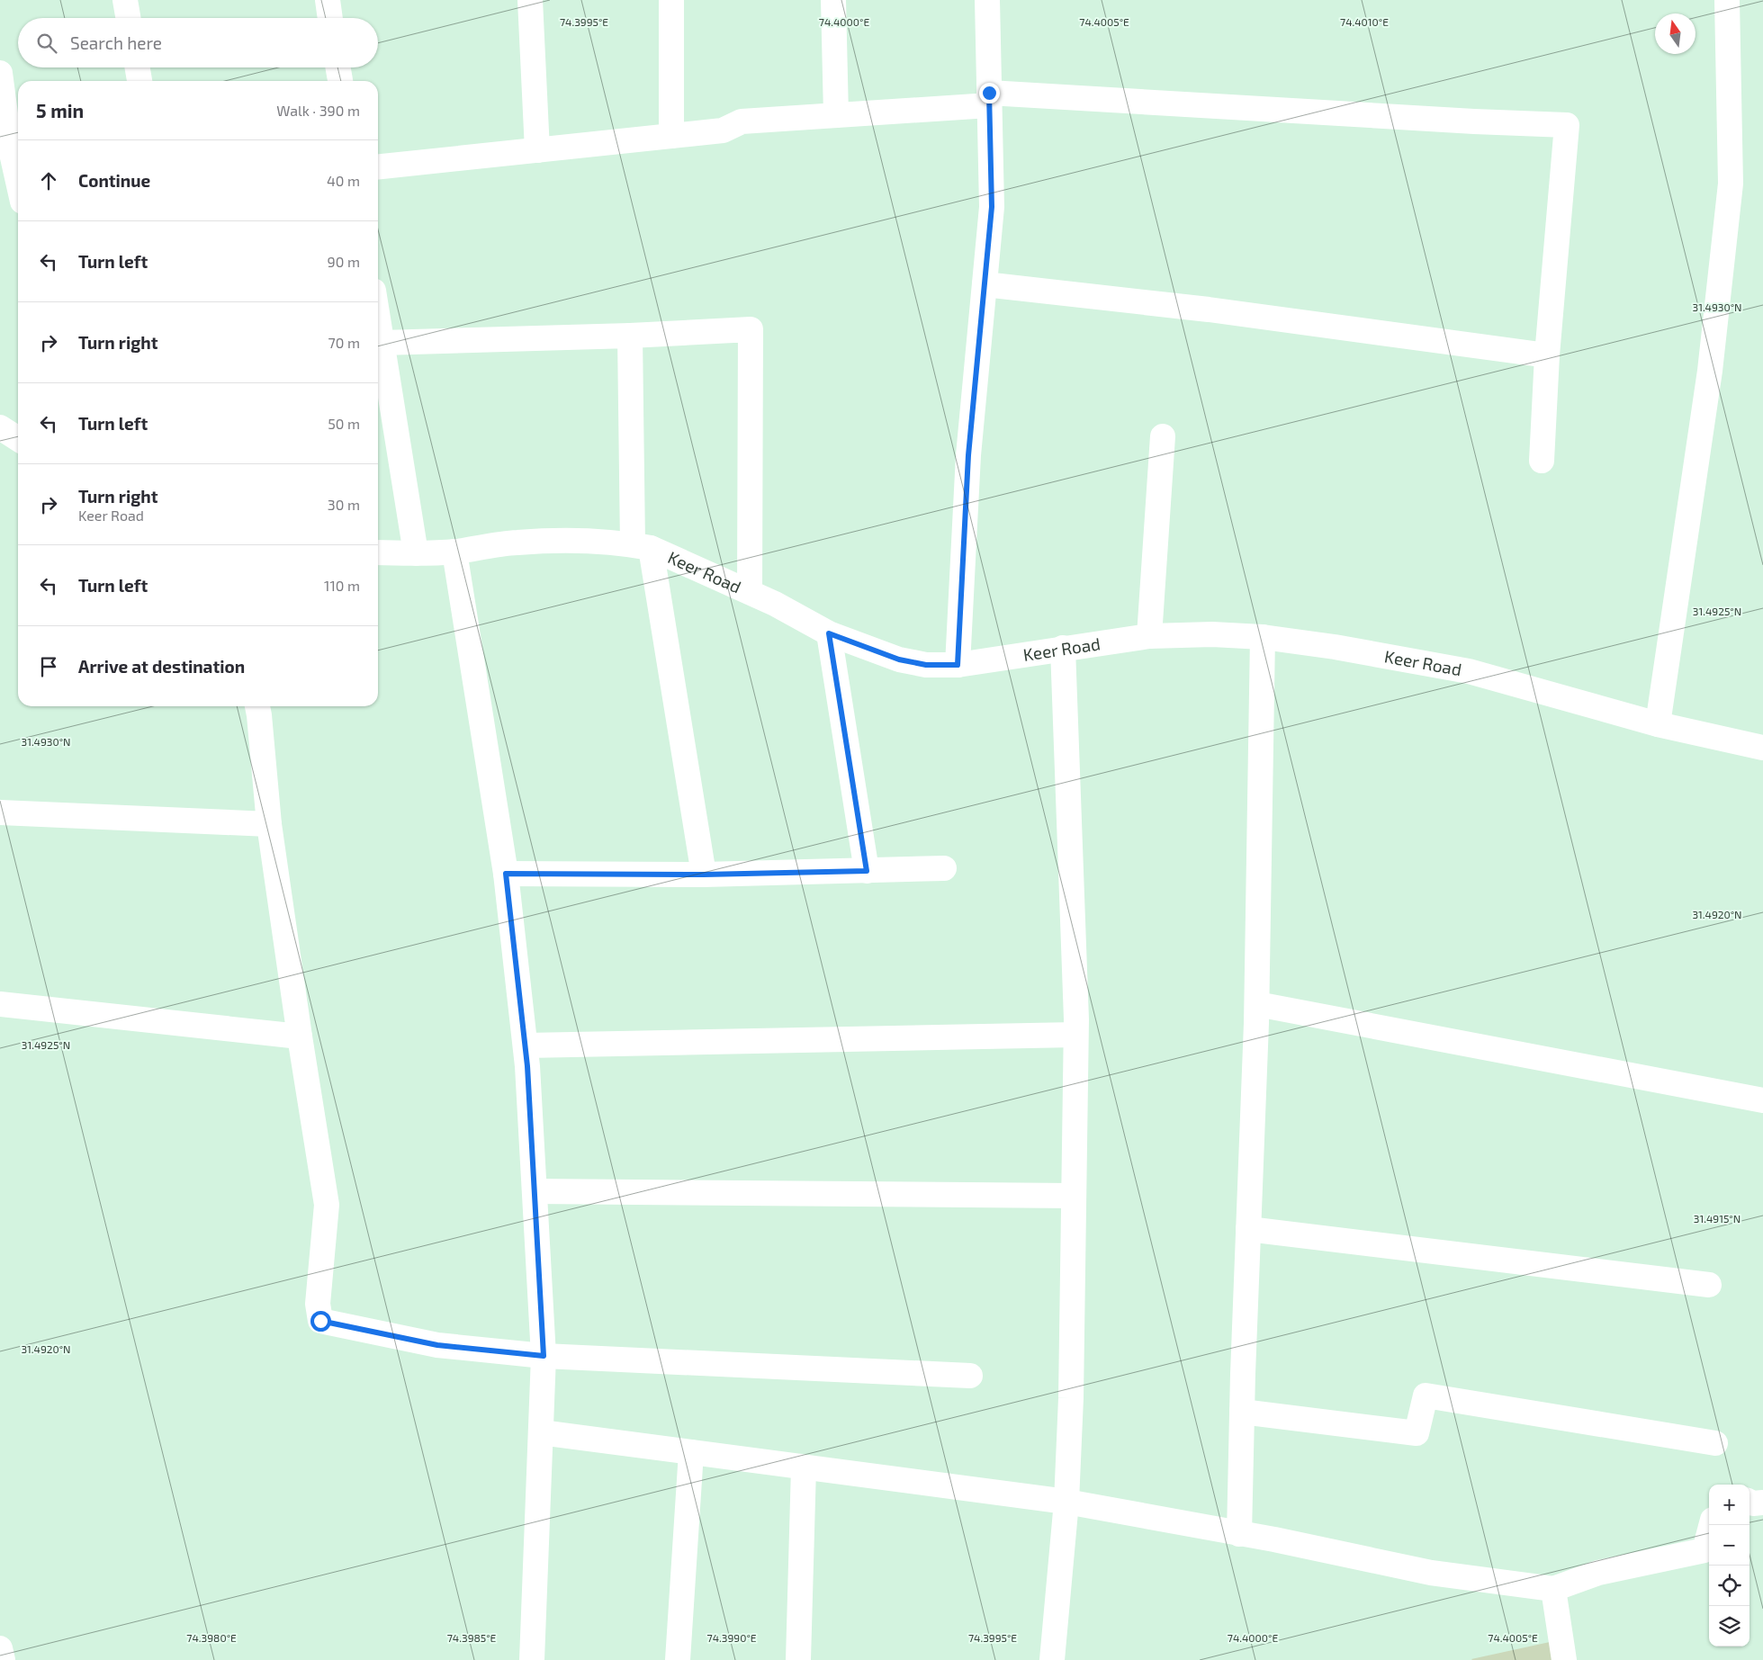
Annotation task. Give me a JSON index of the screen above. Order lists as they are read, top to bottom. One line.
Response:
{"streets":{"street":["Keer Road"]},"north":"top","page":{"search":"Search here","heading":["5 min","Walk · 390 m"],"list":[["Continue","40 m"],["Turn left","90 m"],["Turn right","70 m"],["Turn left","50 m"],["Turn right","Keer Road","30 m"],["Turn left","110 m"],"Arrive at destination"],"map_buttons":["+","−"]},"coordinates":["74.4005°E","74.3995°E","74.4000°E","74.4010°E","31.4930°N","31.4925°N","31.4920°N","31.4915°N","74.3980°E","74.3985°E","74.3990°E"]}
